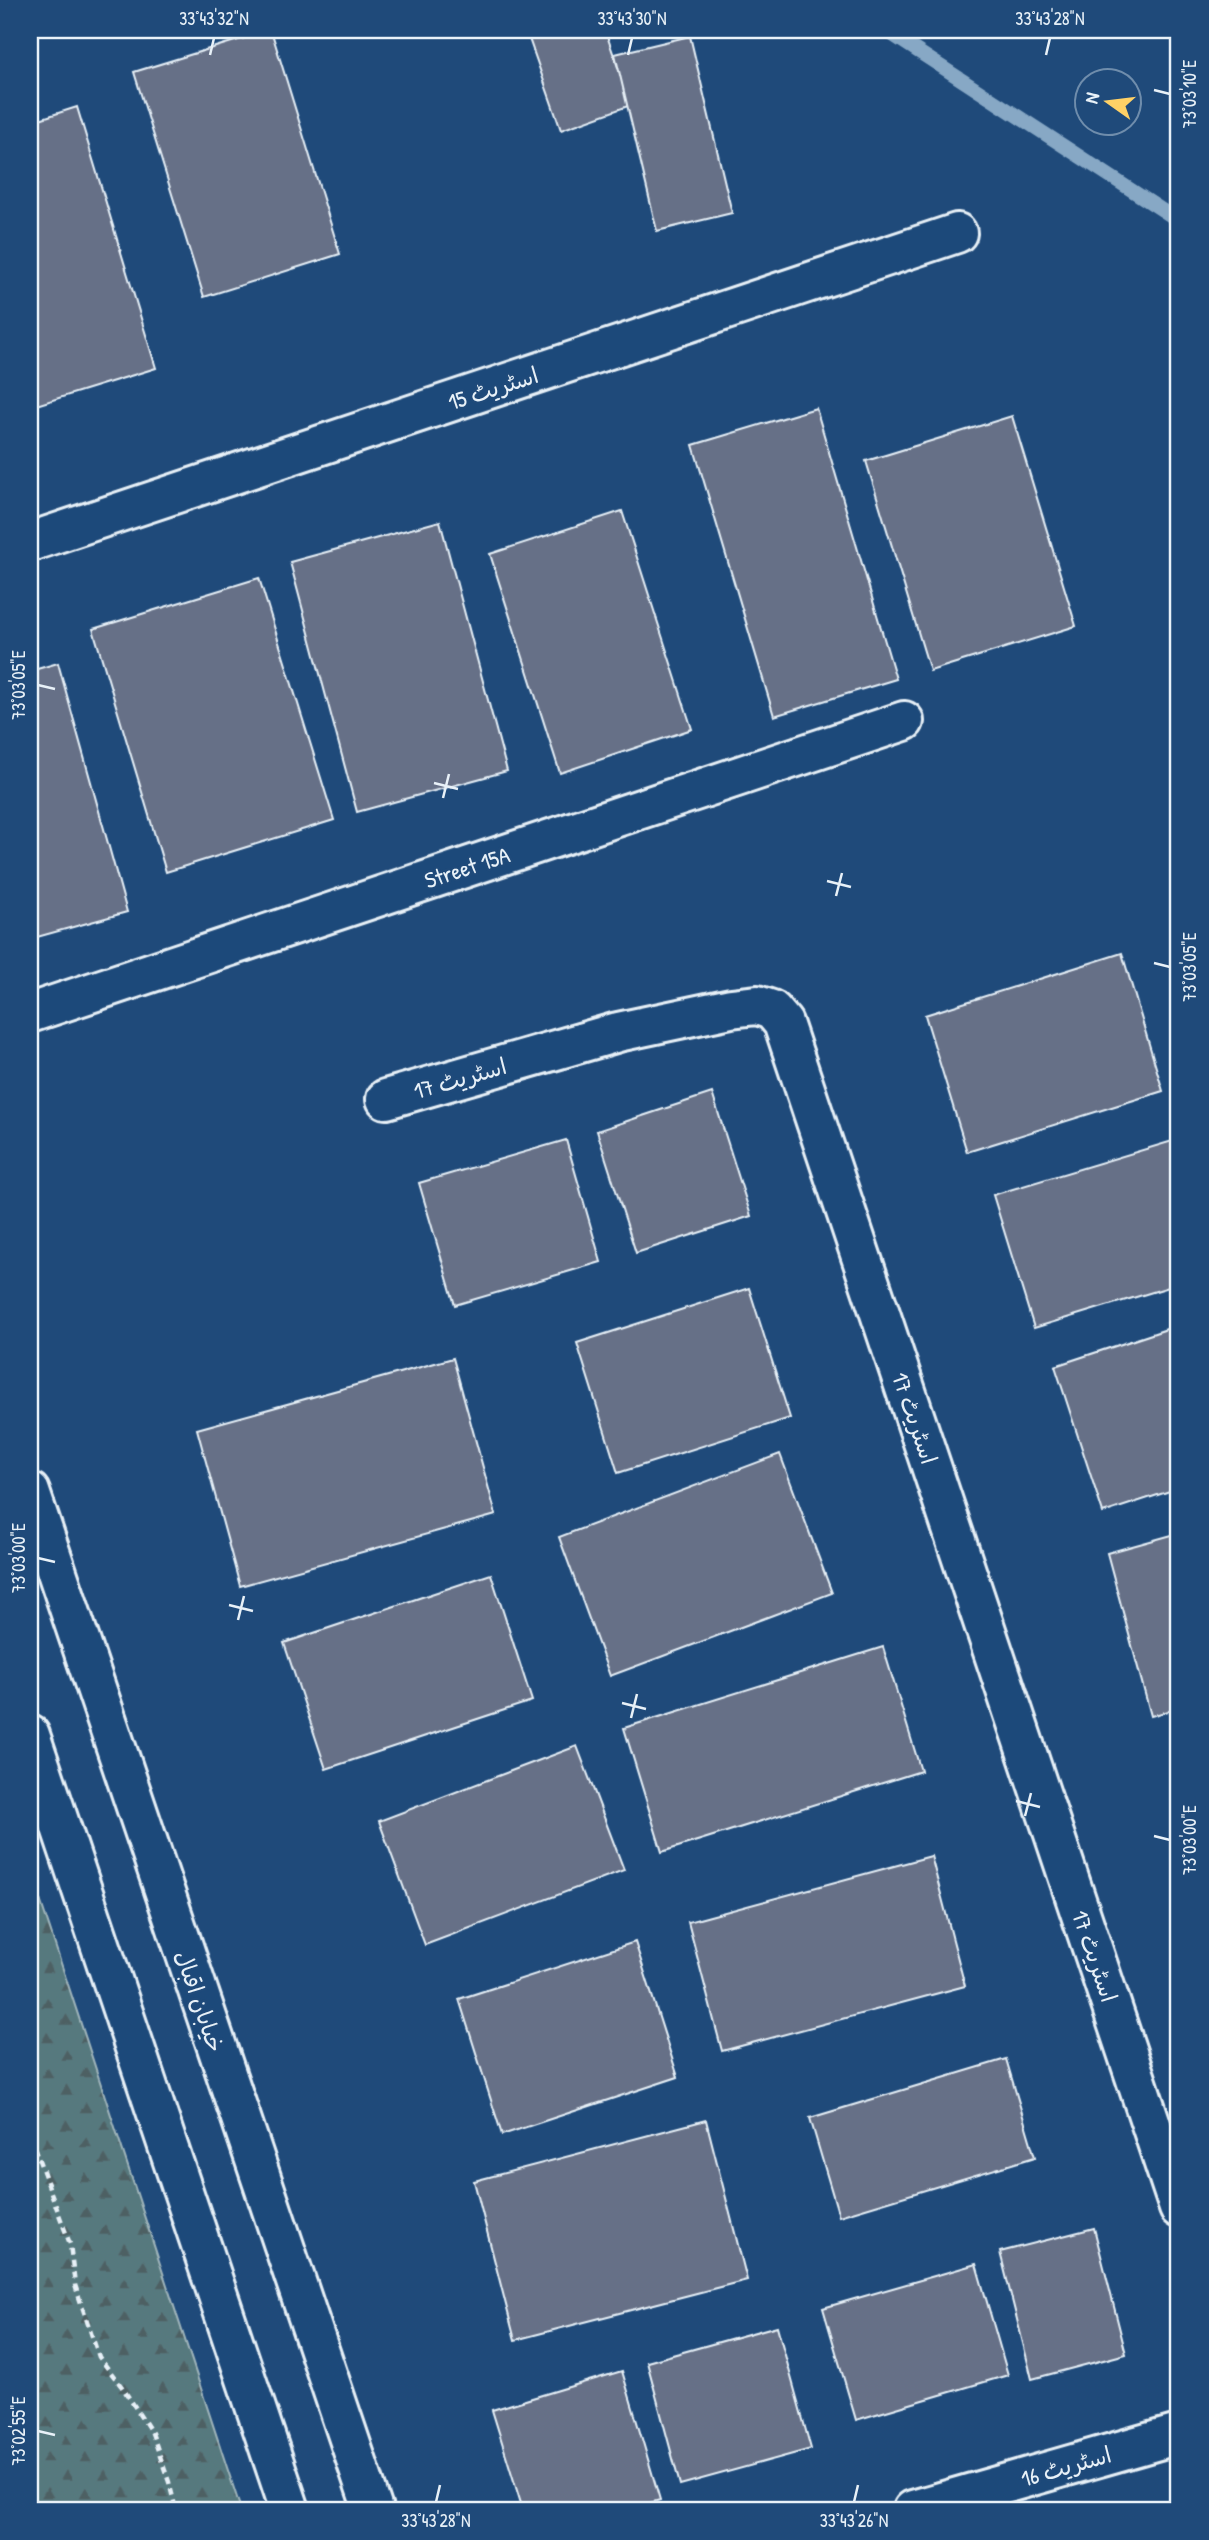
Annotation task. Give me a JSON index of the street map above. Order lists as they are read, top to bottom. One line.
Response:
{"streets":{"street":["اسٹریٹ 15","Street 15A","اسٹریٹ 17","خیابان اقبال","اسٹریٹ 16"]},"north":"left","coordinates":["33°43'32\"N","33°43'30\"N","33°43'28\"N","73°03'10\"E","73°03'05\"E","73°03'00\"E","73°02'55\"E","33°43'26\"N"]}
